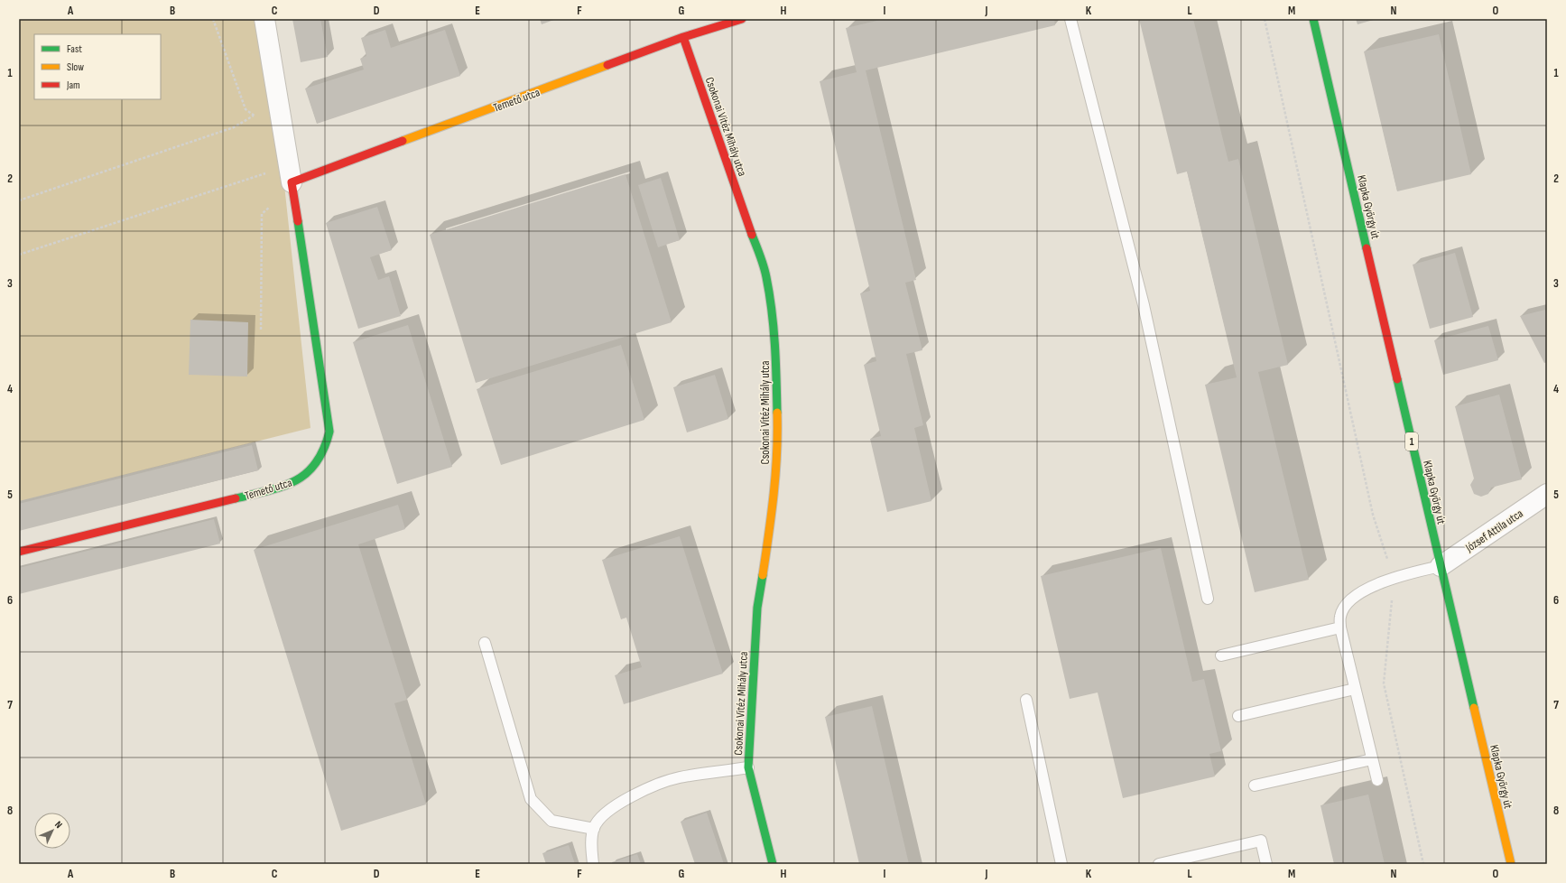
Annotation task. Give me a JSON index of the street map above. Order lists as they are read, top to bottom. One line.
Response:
{"streets":{"street":["Temető utca","Csokonai Vitéz Mihály utca","Klapka György út","1","József Attila utca"]},"crossings":[["Temető utca","Csokonai Vitéz Mihály utca"],["Klapka György út","József Attila utca"]],"legend":["Fast","Slow","Jam"],"north":"top right","grid":{"columns":["A","B","C","D","E","F","G","H","I","J","K","L","M","N","O"],"rows":["1","2","3","4","5","6","7","8"]}}
